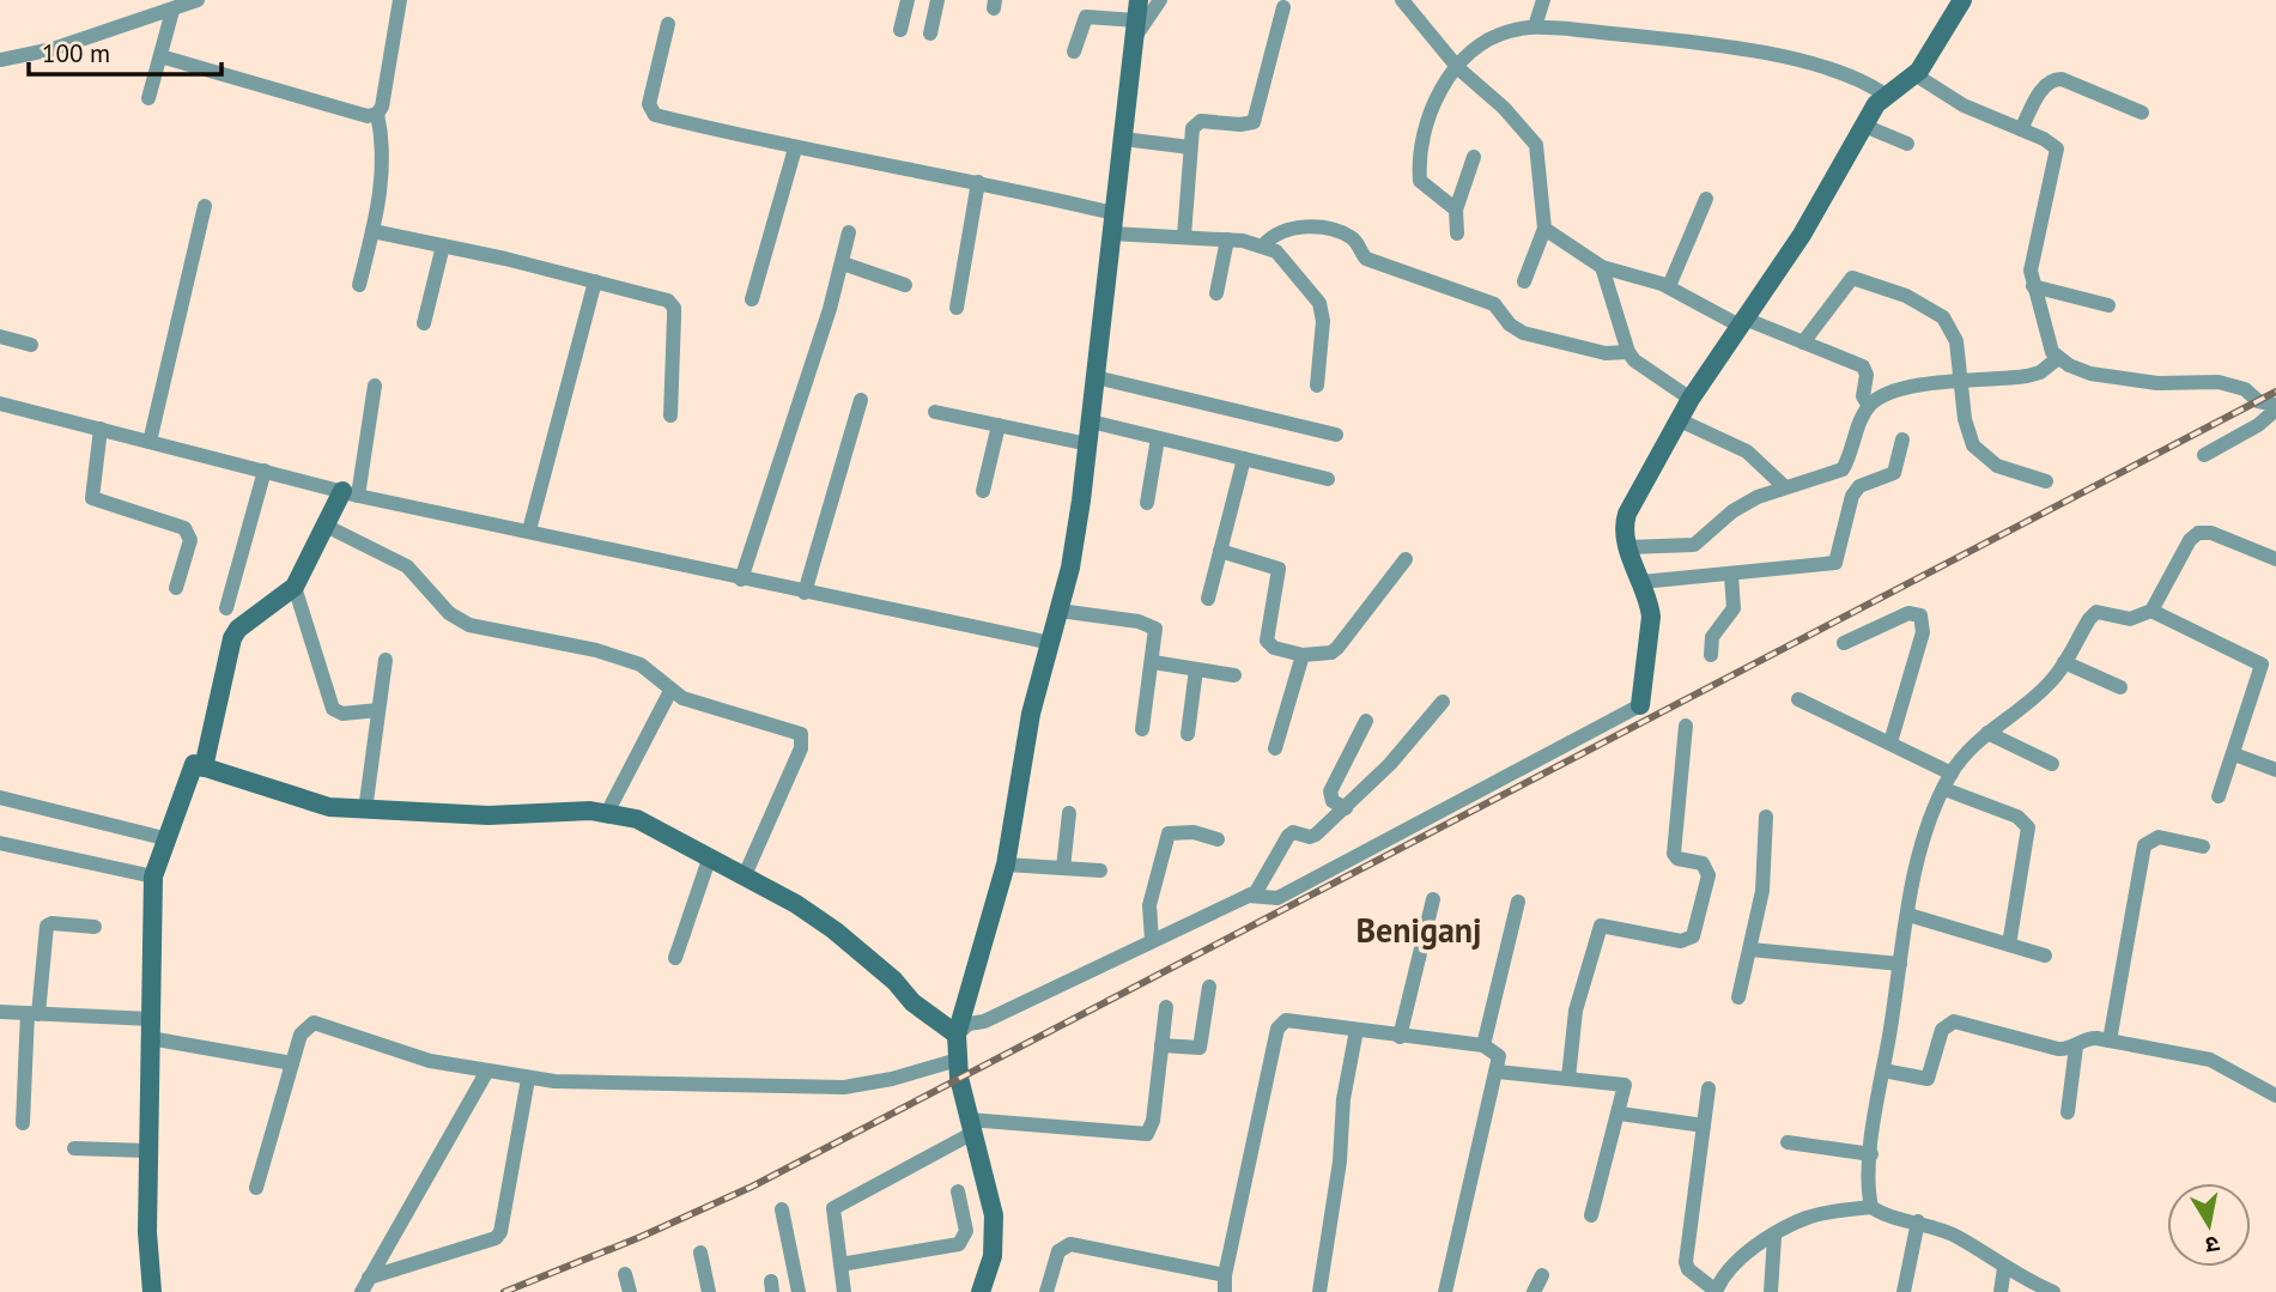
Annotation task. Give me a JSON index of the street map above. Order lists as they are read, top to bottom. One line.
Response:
{"districts":["Beniganj"],"scale_bar":"100 m","north":"bottom"}
